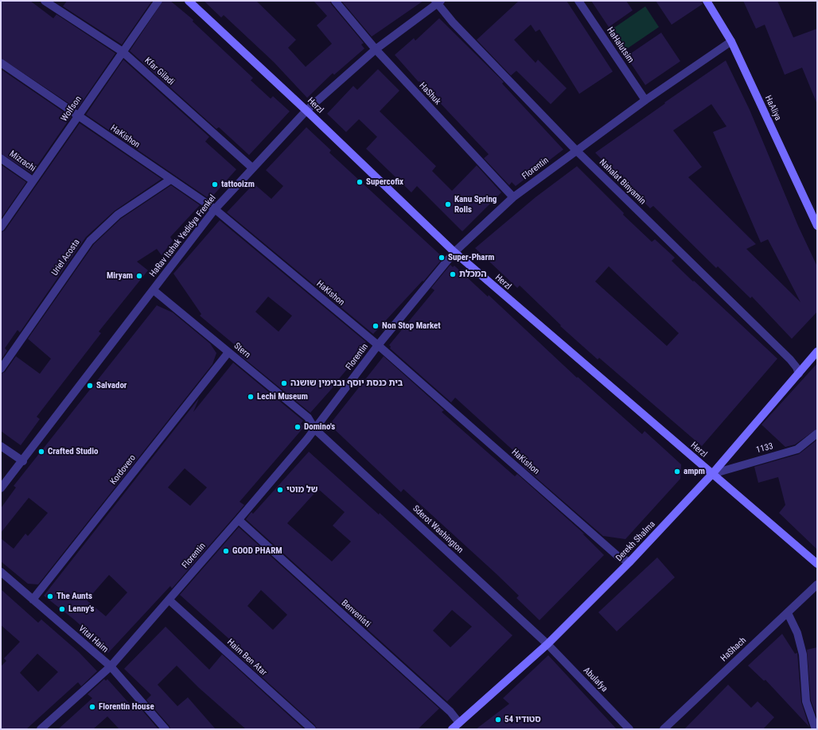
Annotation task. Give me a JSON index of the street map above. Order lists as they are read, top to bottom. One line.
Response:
{"streets":{"street":["HaHalutsim","Kfar Giladi","HaShuk","Herzl","HaAliya","Wolfson","HaKishon","Mizrachi","Florentin","Nahalat Binyamin","HaRav Itshak Yedidya Frenkel","Uriel Acosta","Stern","1133","Kordovero","Sderot Washington","Derekh Shalma","Benvenisti","Vital Haim","HaShach","Haim Ben Atar","Abulafya"]},"crossings":[["HaHalutsim","Florentin"],["Kfar Giladi","Wolfson"],["Kfar Giladi","HaRav Itshak Yedidya Frenkel"],["HaShuk","Florentin"],["HaShuk","HaRav Itshak Yedidya Frenkel"],["Herzl","Florentin"],["Herzl","HaRav Itshak Yedidya Frenkel"],["Herzl","1133"],["Herzl","Derekh Shalma"],["HaAliya","Florentin"],["Wolfson","HaKishon"],["Wolfson","Mizrachi"],["HaKishon","Florentin"],["HaKishon","HaRav Itshak Yedidya Frenkel"],["HaKishon","Uriel Acosta"],["HaKishon","Derekh Shalma"],["Florentin","Nahalat Binyamin"],["Florentin","Stern"],["Florentin","Sderot Washington"],["Florentin","Benvenisti"],["Florentin","Vital Haim"],["Florentin","Haim Ben Atar"],["Nahalat Binyamin","HaRav Itshak Yedidya Frenkel"],["Nahalat Binyamin","Derekh Shalma"],["HaRav Itshak Yedidya Frenkel","Stern"],["Stern","Kordovero"],["Stern","Sderot Washington"],["1133","Derekh Shalma"],["Kordovero","Vital Haim"],["Sderot Washington","Derekh Shalma"],["Sderot Washington","Abulafya"],["Derekh Shalma","Benvenisti"],["Derekh Shalma","Abulafya"]],"places":["Supercofix","tattooizm","Kanu Spring Rolls","Super-Pharm","המכלת","Miryam","Non Stop Market","בית כנסת יוסף ובנימין שושנה","Salvador","Lechi Museum","Domino's","Crafted Studio","ampm","של מוטי","GOOD PHARM","The Aunts","Lenny's","Florentin House","סטודיו 54"]}
